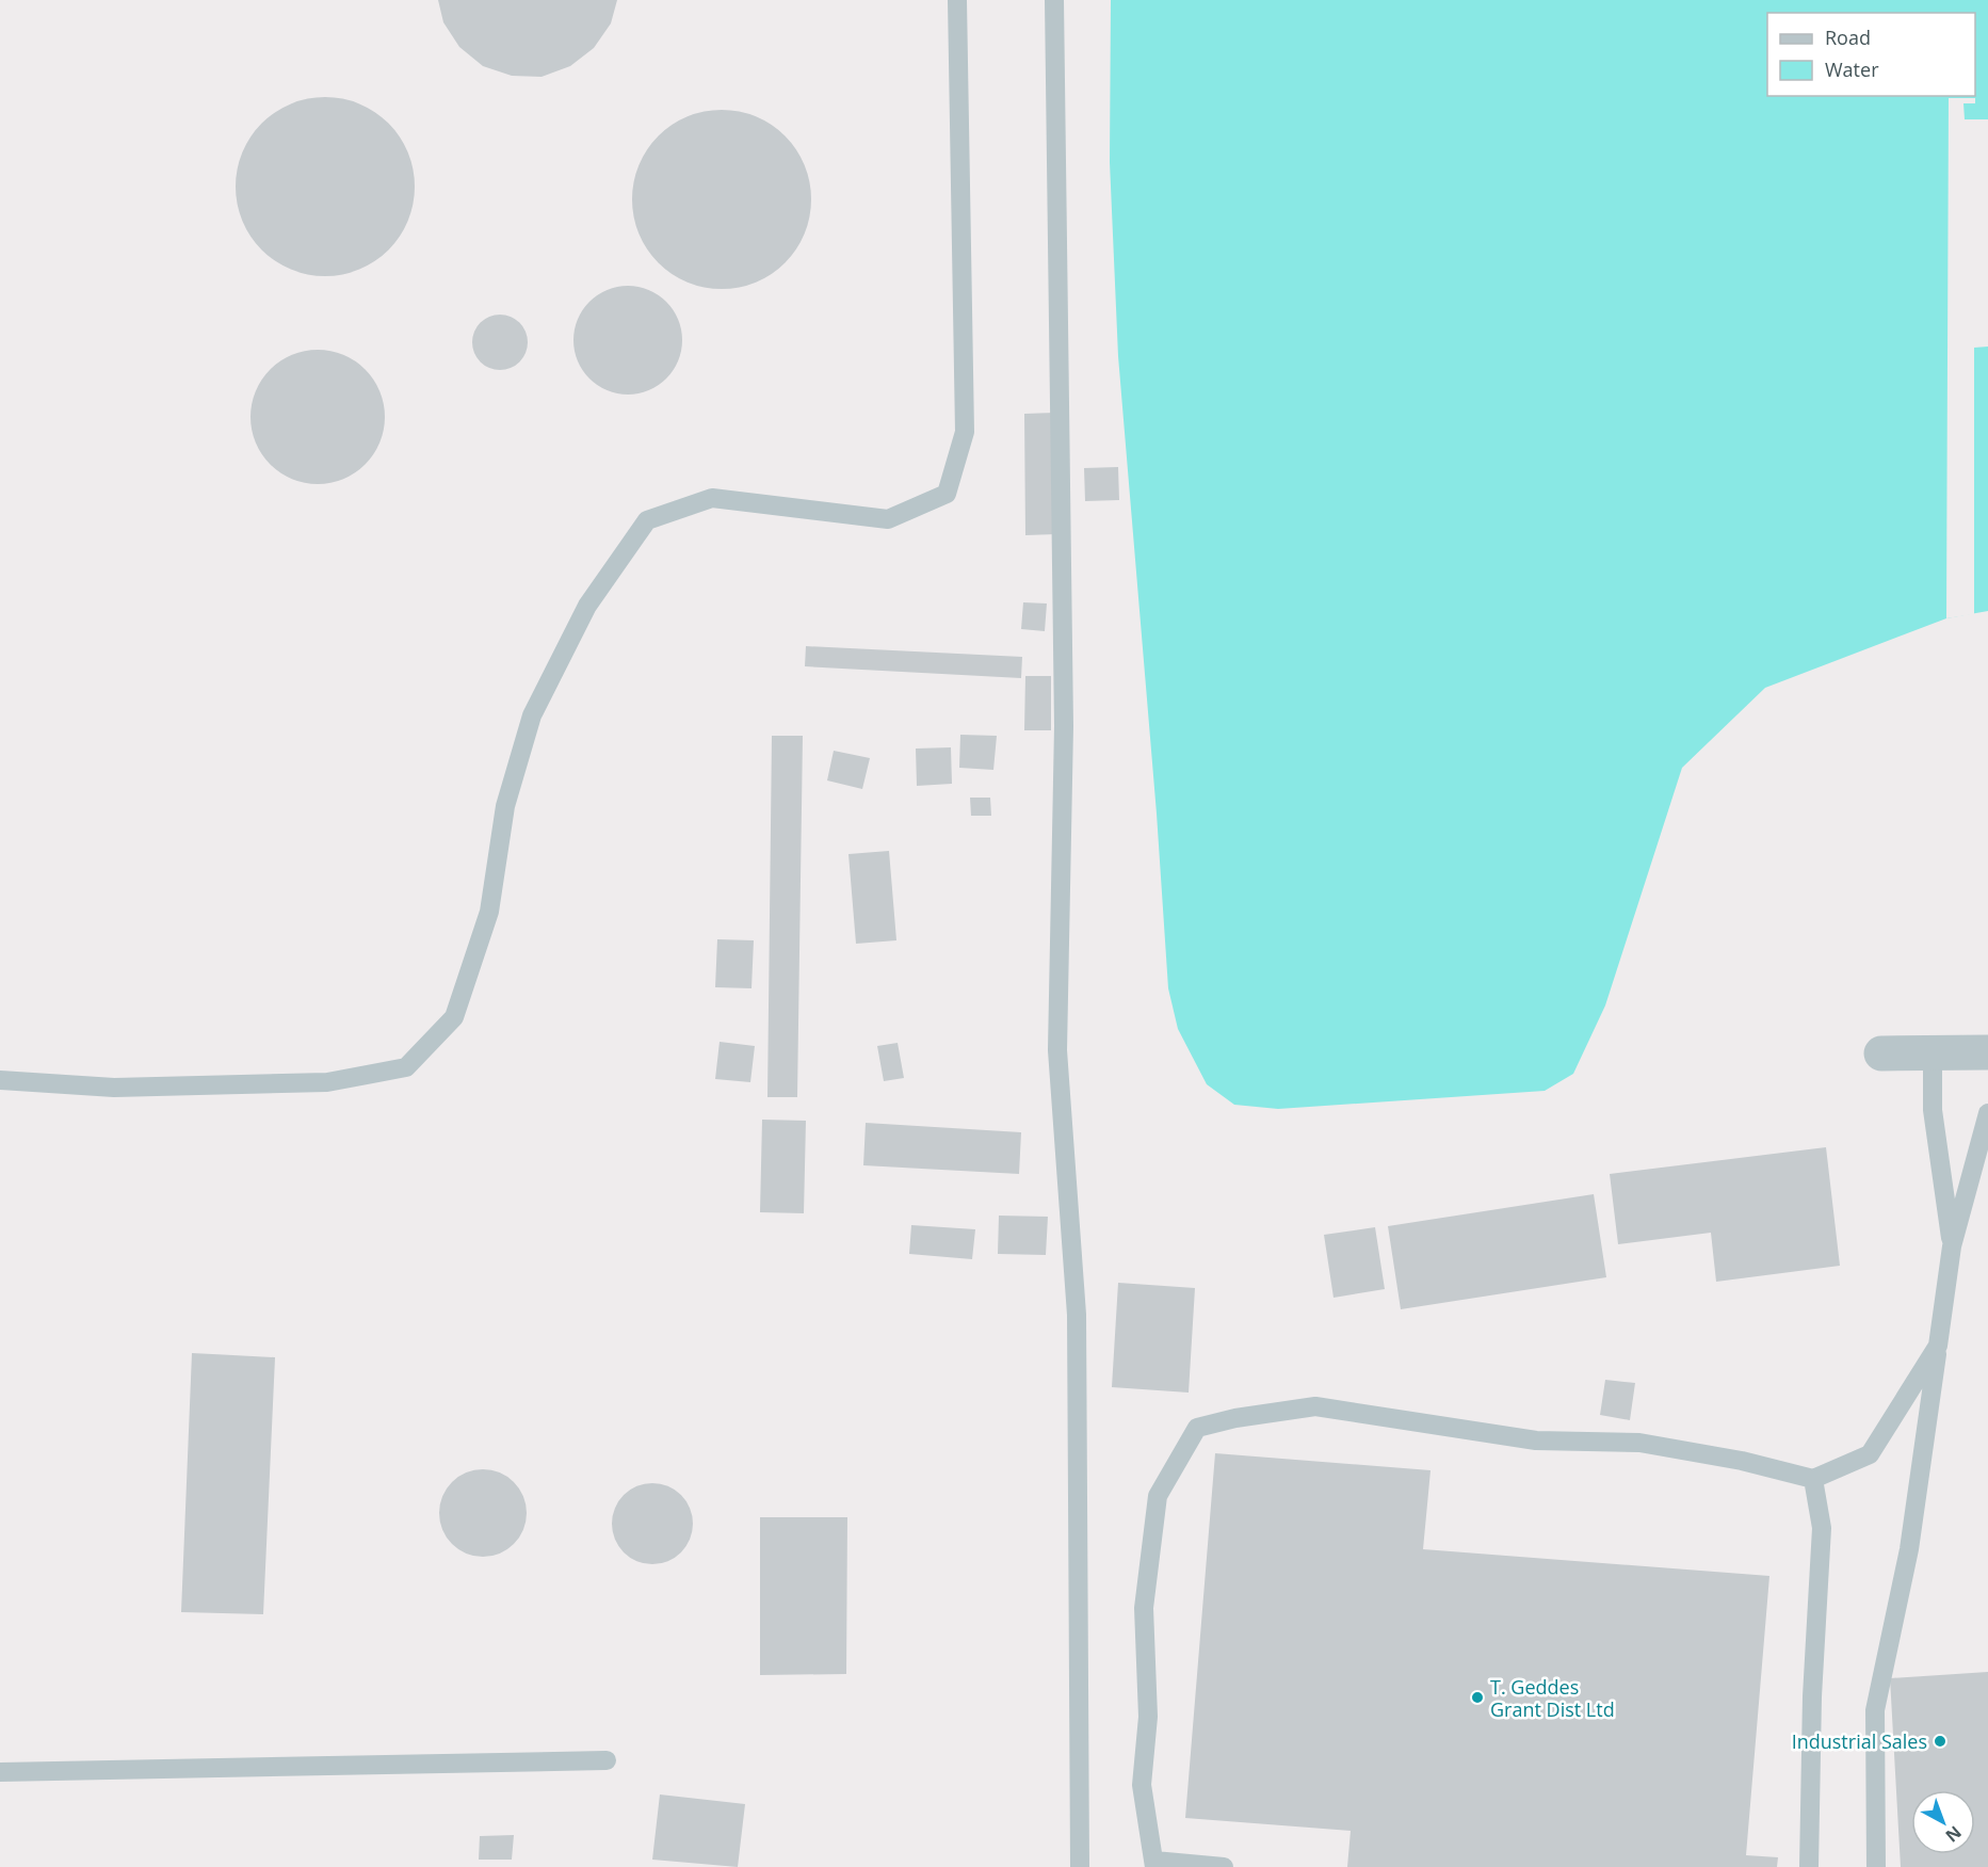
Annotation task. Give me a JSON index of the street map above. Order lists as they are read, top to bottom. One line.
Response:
{"places":["T. Geddes Grant Dist Ltd","Industrial Sales"],"legend":["Road","Water"],"north":"bottom right"}
